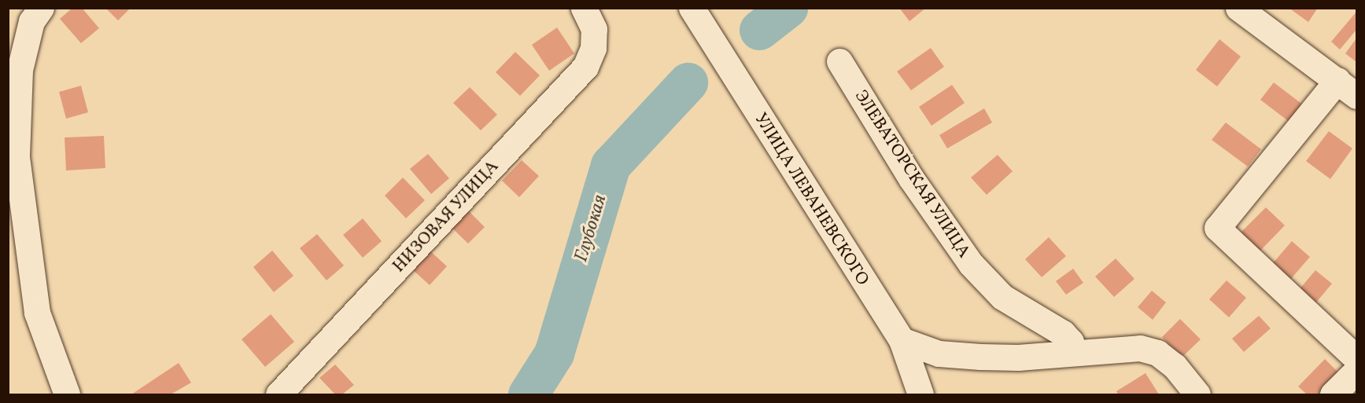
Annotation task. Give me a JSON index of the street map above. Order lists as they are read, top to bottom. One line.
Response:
{"streets":{"street":["ЭЛЕВАТОРСКАЯ УЛИЦА","УЛИЦА ЛЕВАНЕВСКОГО","НИЗОВАЯ УЛИЦА"]},"water":["Глубокая"]}
